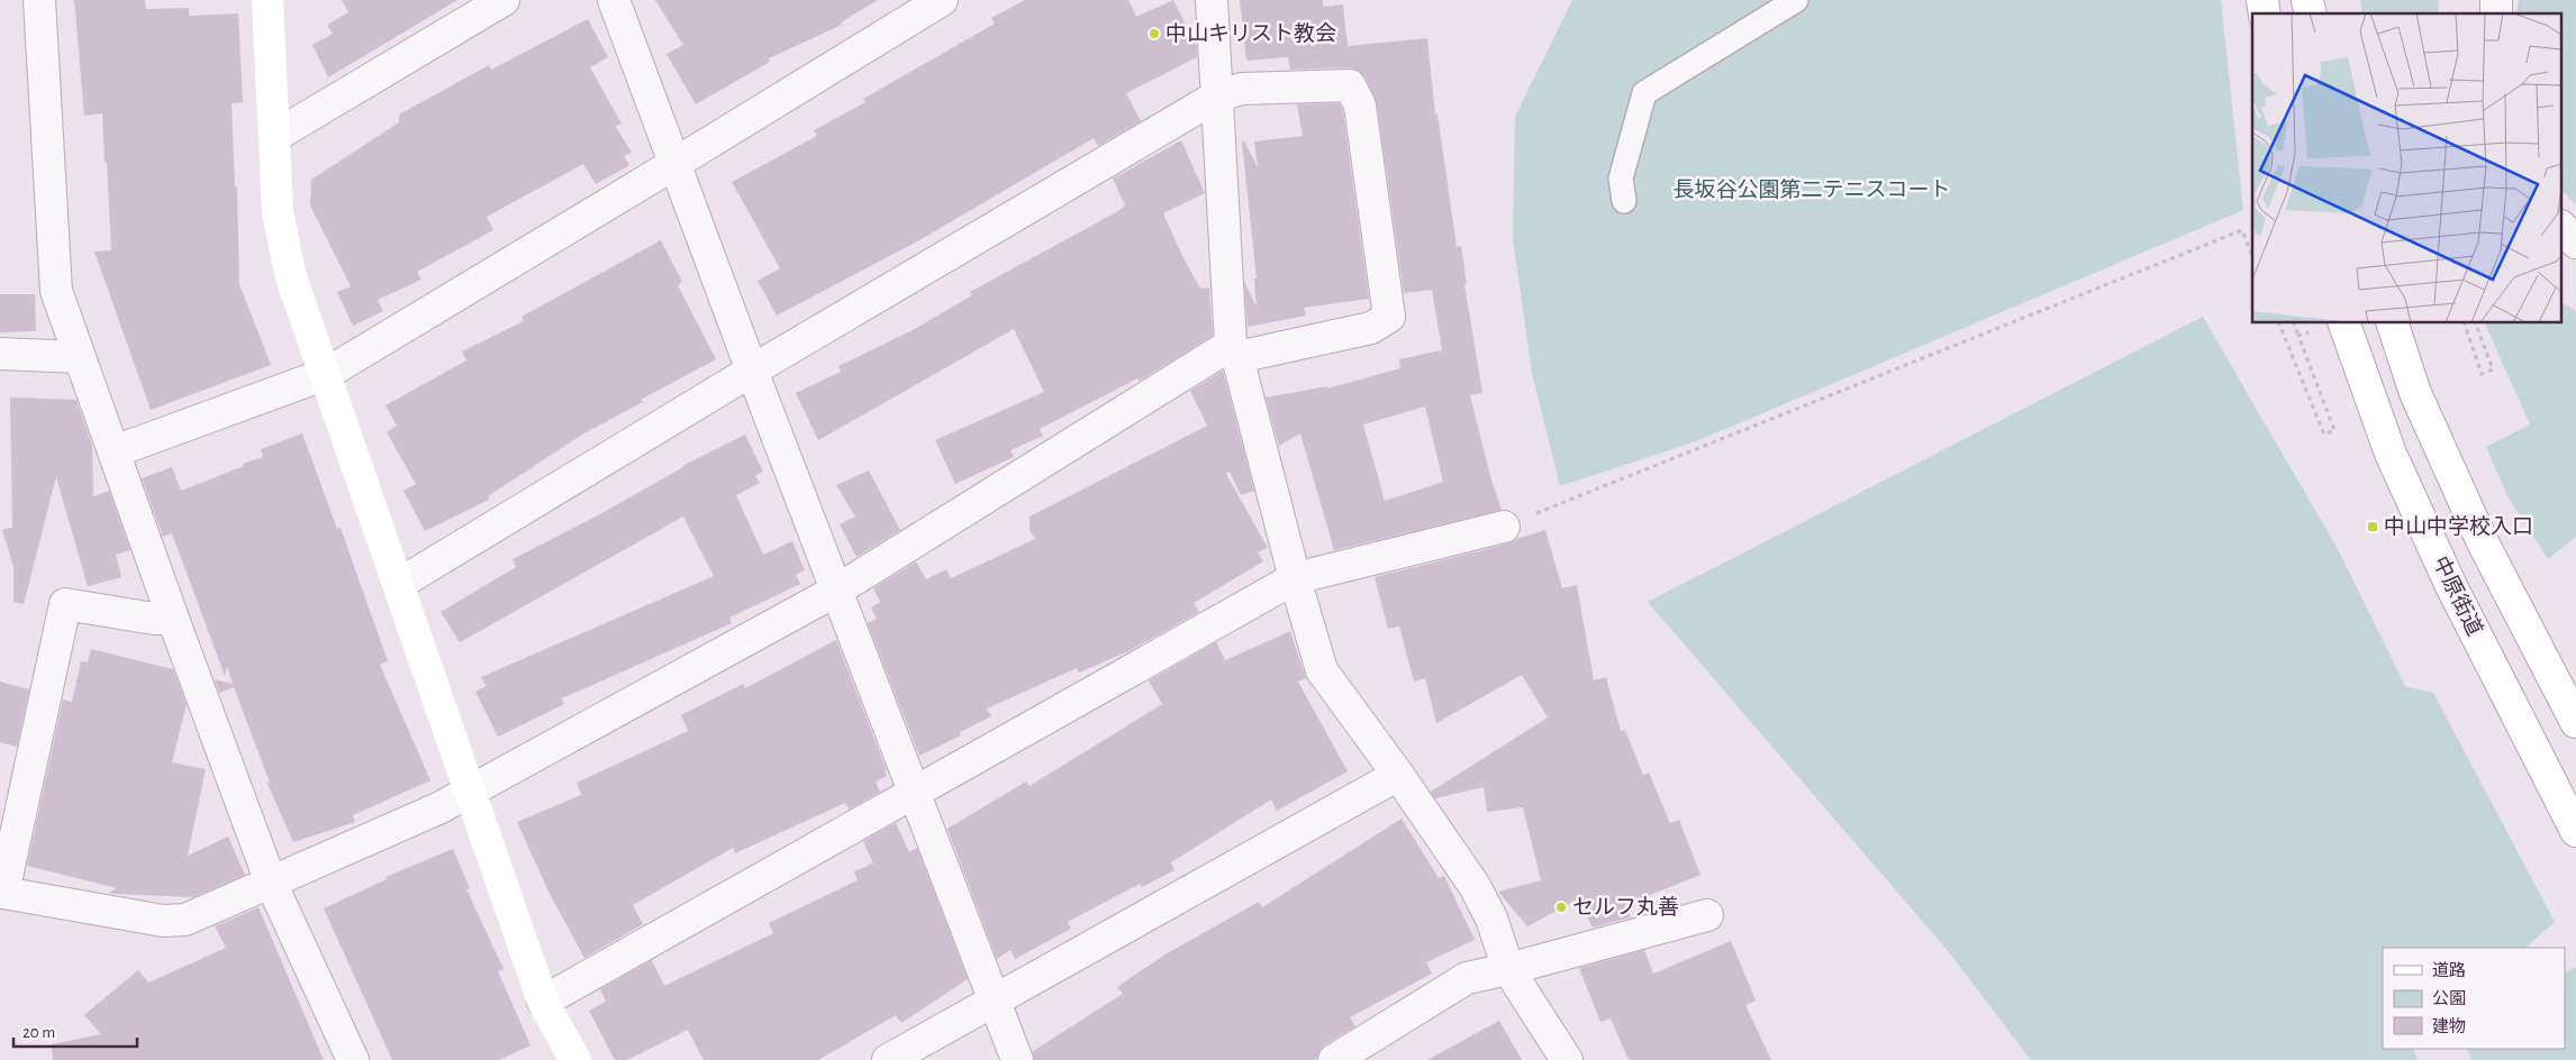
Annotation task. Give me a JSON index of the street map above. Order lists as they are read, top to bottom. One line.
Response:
{"streets":{"street":["中原街道"]},"parks":["長坂谷公園第二テニスコート"],"places":{"other":["中山キリスト教会","セルフ丸善"],"transit":["中山中学校入口"]},"legend":["道路","公園","建物"],"scale_bar":"20 m"}
